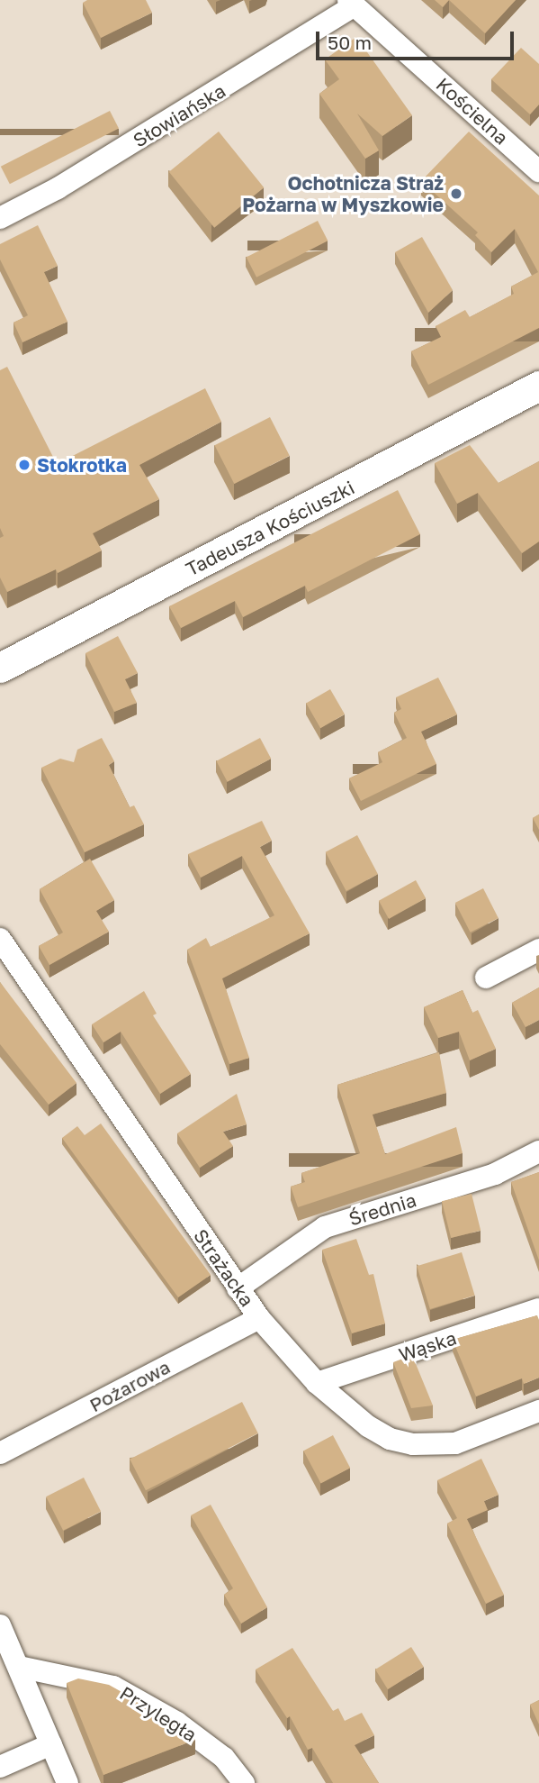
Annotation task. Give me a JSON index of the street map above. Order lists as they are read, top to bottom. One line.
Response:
{"streets":{"main road":["Tadeusza Kościuszki"],"street":["Kościelna","Słowiańska","Średnia","Strażacka","Wąska","Pożarowa","Przyległa"]},"crossings":[["Kościelna","Słowiańska"],["Średnia","Strażacka"],["Strażacka","Wąska"],["Strażacka","Pożarowa"]],"places":["Ochotnicza Straż Pożarna w Myszkowie","Stokrotka"],"scale_bar":"50 m"}
